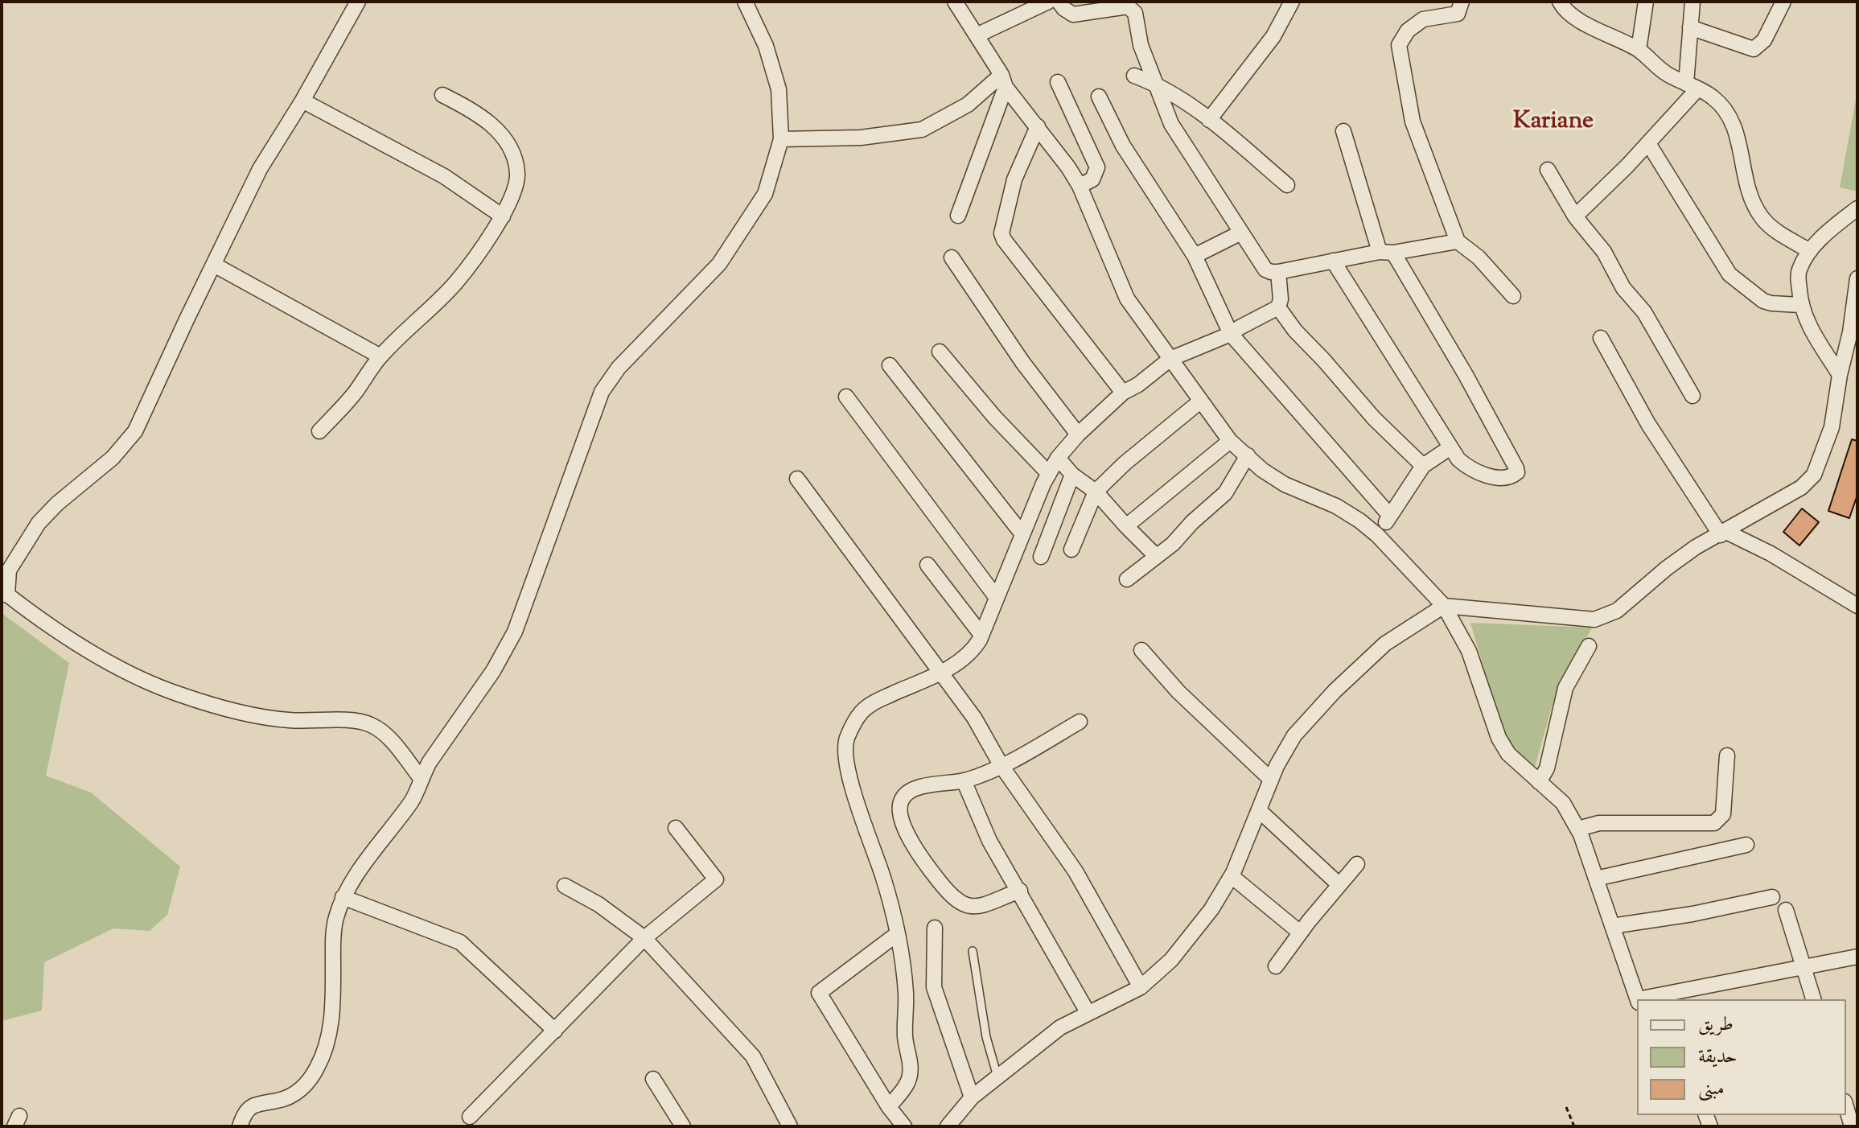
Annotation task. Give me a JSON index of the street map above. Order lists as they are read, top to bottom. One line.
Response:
{"districts":["Kariane"],"legend":["طريق","حديقة","مبنى"]}
